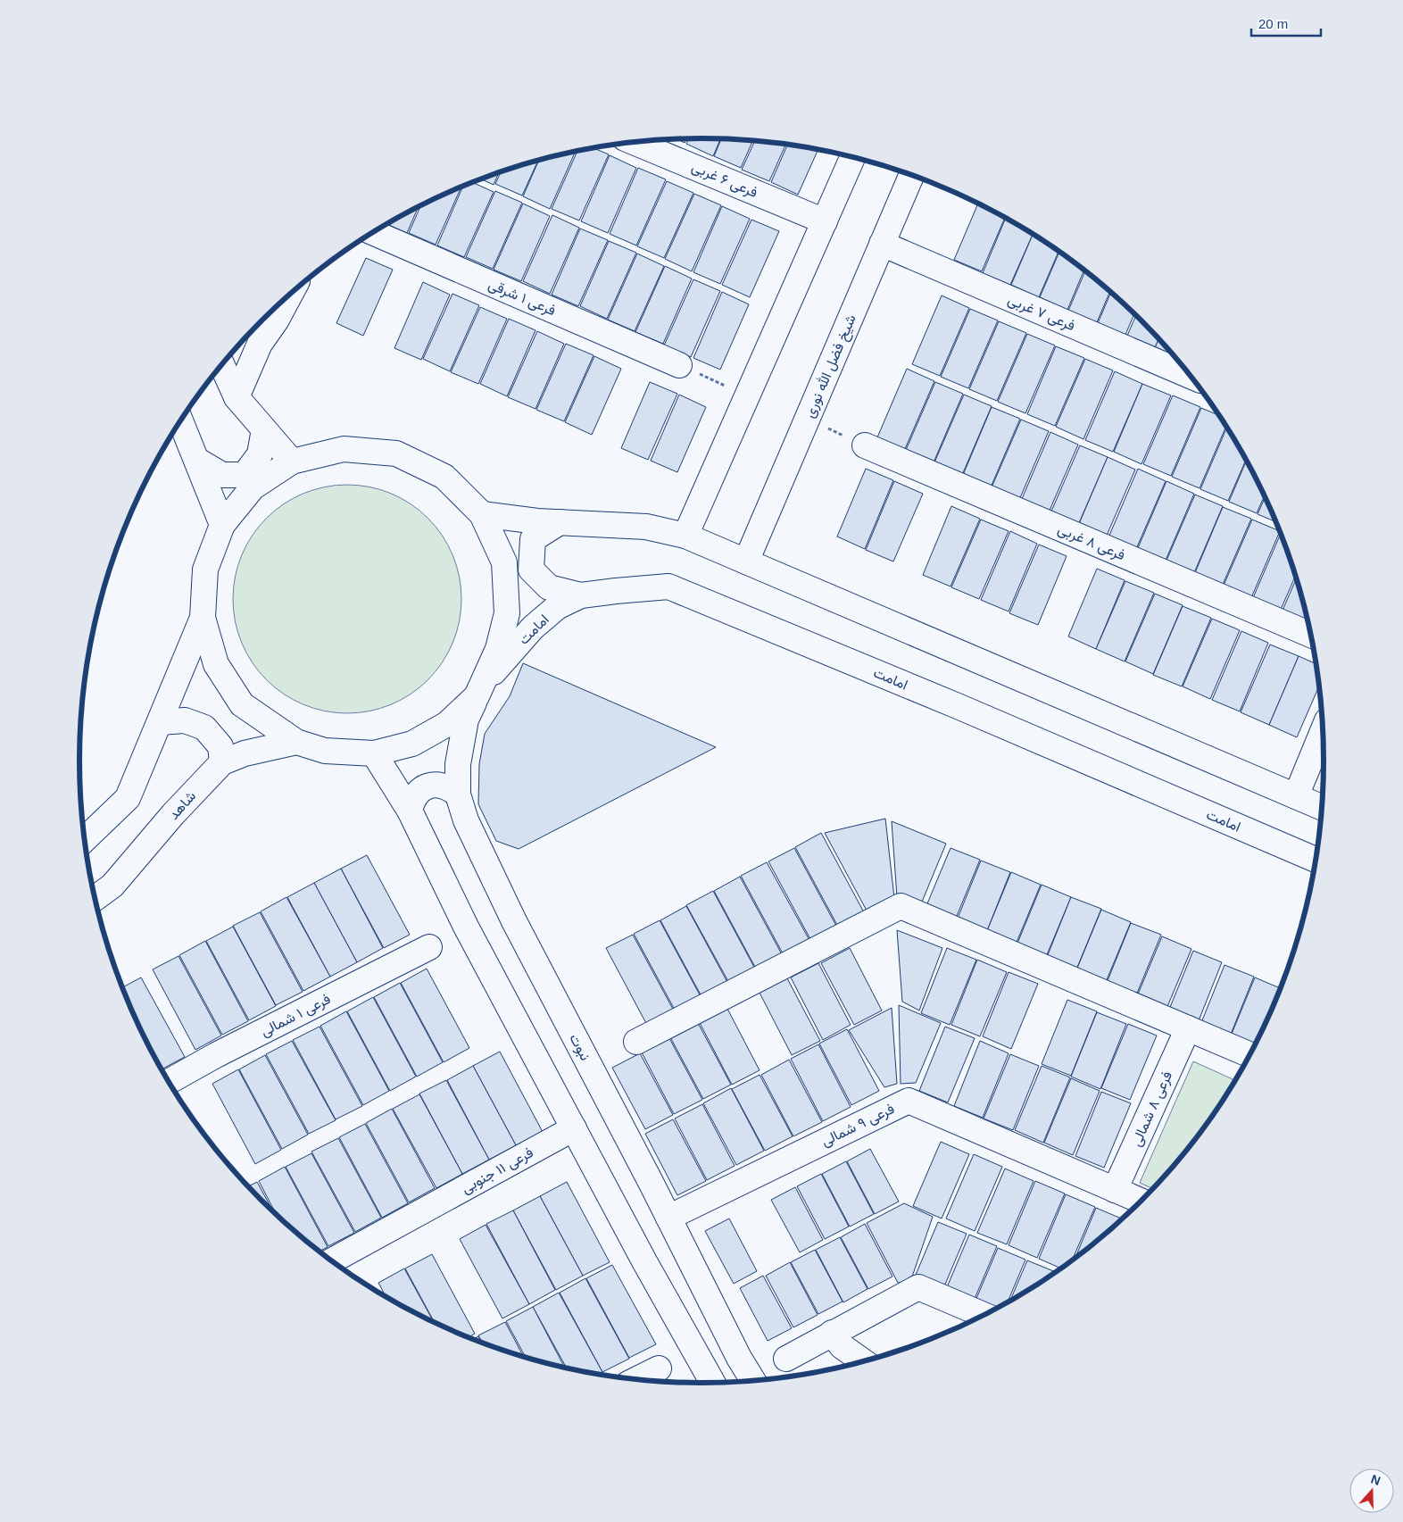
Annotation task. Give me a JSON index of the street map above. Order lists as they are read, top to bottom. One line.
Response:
{"streets":{"main road":["فرعی ۶ غربی","فرعی ۱ شرقی","فرعی ۷ غربی","شیخ فضل الله نوری","فرعی ۸ غربی","امامت","شاهد","فرعی ۱ شمالی","نبوت","فرعی ۸ شمالی","فرعی ۹ شمالی","فرعی ۱۱ جنوبی"]},"crossings":[["فرعی ۷ غربی","شیخ فضل الله نوری"],["امامت","نبوت"],["نبوت","فرعی ۹ شمالی"],["فرعی ۸ شمالی","فرعی ۹ شمالی"]],"scale_bar":"20 m","north":"top"}
